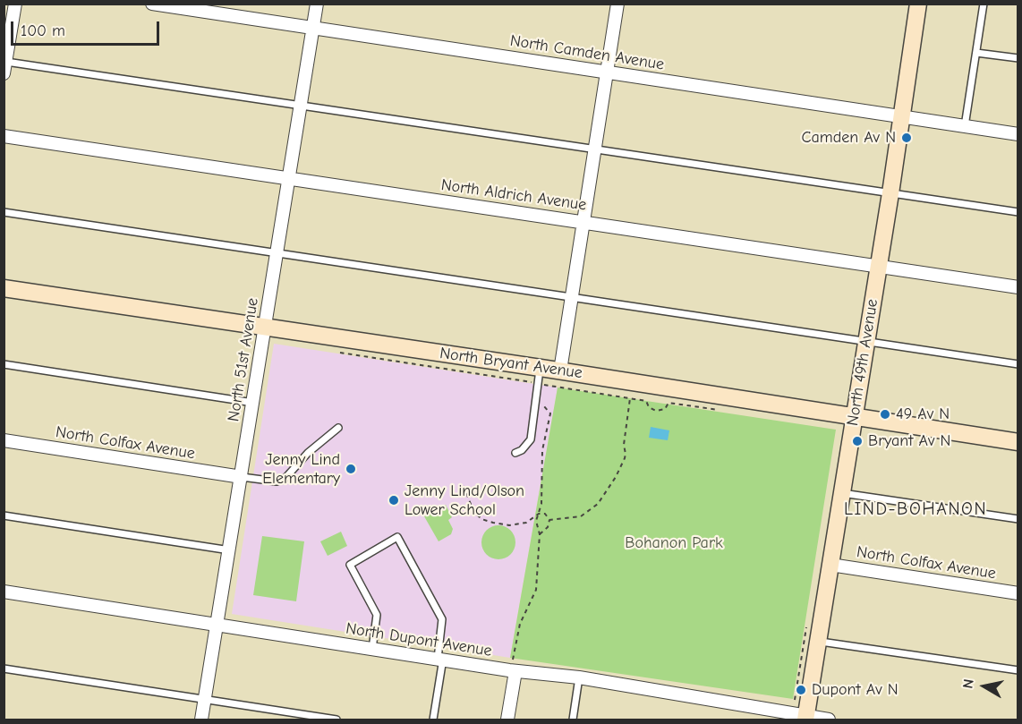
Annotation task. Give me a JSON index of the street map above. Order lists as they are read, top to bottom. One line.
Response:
{"streets":{"street":["North Camden Avenue","North Aldrich Avenue","North 51st Avenue","North 49th Avenue","North Bryant Avenue","North Colfax Avenue","North Dupont Avenue"]},"crossings":[["North Camden Avenue","North 51st Avenue"],["North Camden Avenue","North 49th Avenue"],["North Aldrich Avenue","North 51st Avenue"],["North Aldrich Avenue","North 49th Avenue"],["North 51st Avenue","North Bryant Avenue"],["North 51st Avenue","North Colfax Avenue"],["North 51st Avenue","North Dupont Avenue"],["North 49th Avenue","North Bryant Avenue"],["North 49th Avenue","North Colfax Avenue"],["North 49th Avenue","North Dupont Avenue"]],"districts":["LIND-BOHANON"],"parks":["Bohanon Park"],"places":["Camden Av N","49 Av N","Bryant Av N","Jenny Lind Elementary","Jenny Lind/Olson Lower School","Dupont Av N"],"scale_bar":"100 m","north":"left"}
